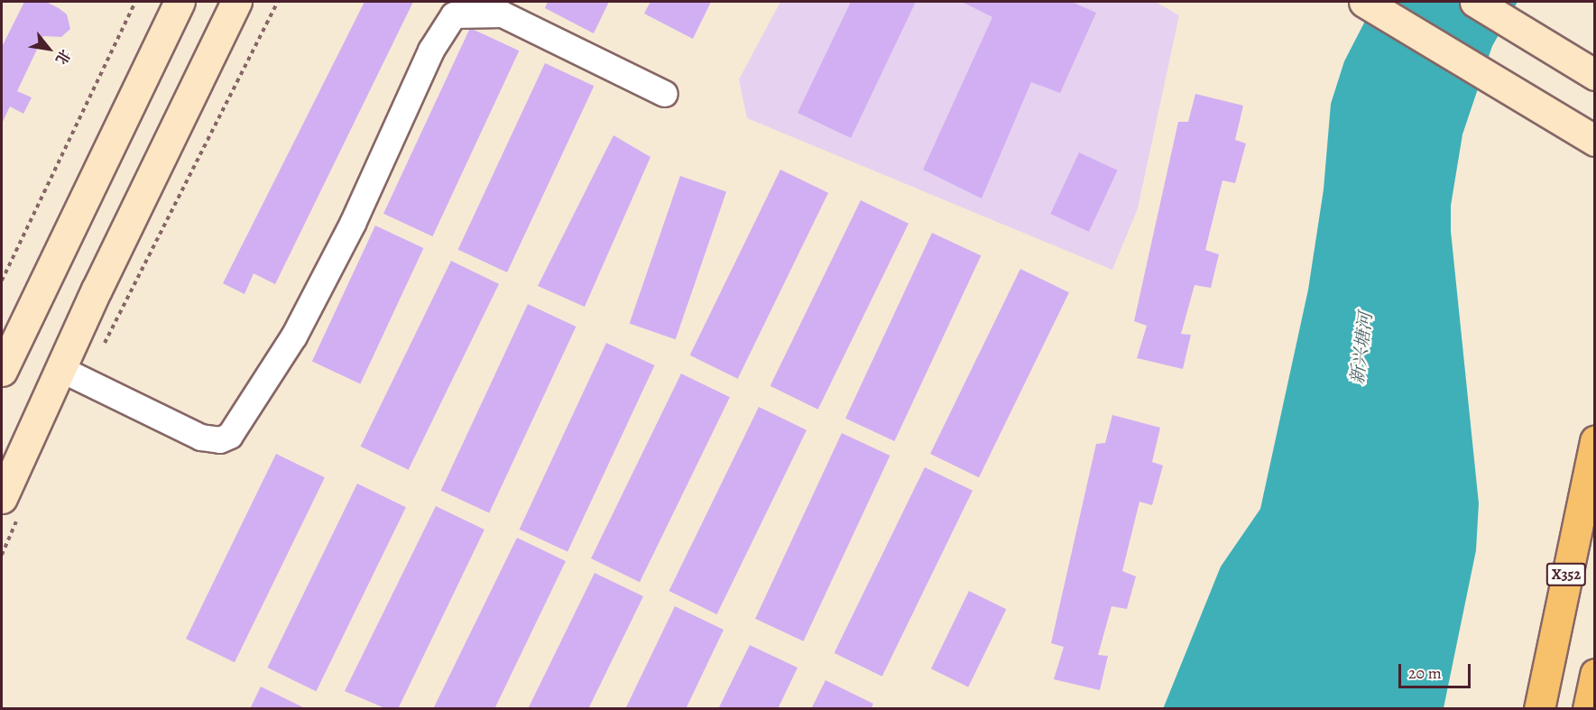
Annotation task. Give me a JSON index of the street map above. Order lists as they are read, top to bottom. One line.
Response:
{"streets":{"main road":["X352"]},"water":["新兴塘河"],"scale_bar":"20 m","north":"bottom right"}
